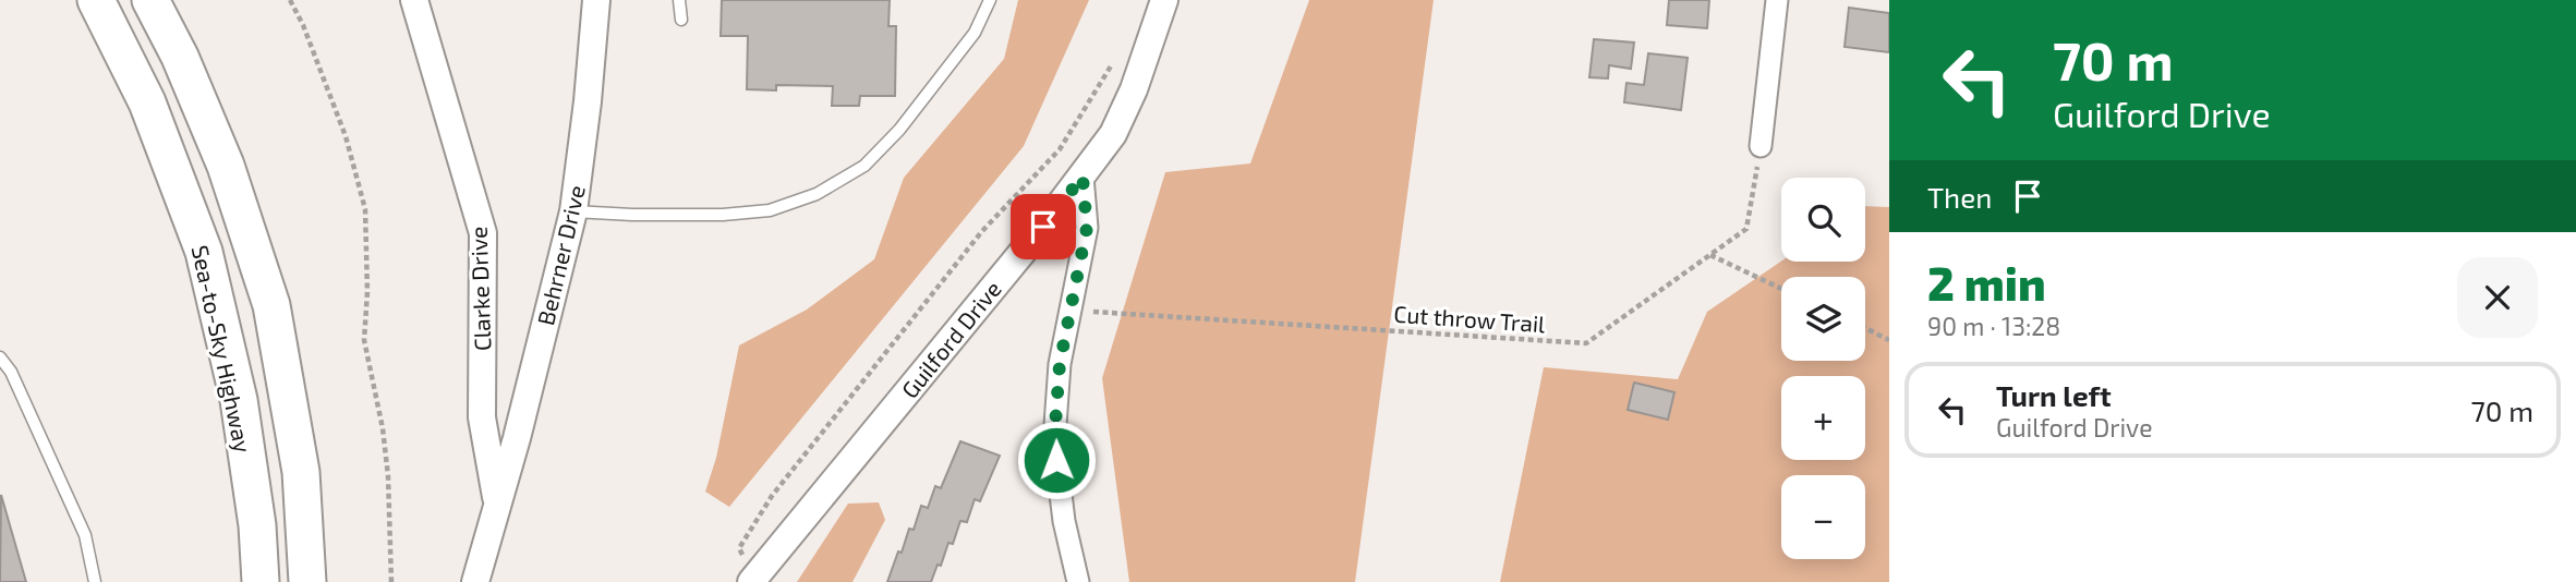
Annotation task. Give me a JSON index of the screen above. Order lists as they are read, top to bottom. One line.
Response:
{"streets":{"highway":["Sea-to-Sky Highway"],"street":["Behrner Drive","Clarke Drive","Guilford Drive"],"path":["Cut throw Trail"]},"crossings":[["Behrner Drive","Clarke Drive"]],"page":{"turn":["70 m","Guilford Drive"],"then":"Then","map_buttons":["+","−"],"heading":["2 min","90 m · 13:28"],"list":[{"name":"Turn left","note":"Guilford Drive","value":"70 m"}]}}
